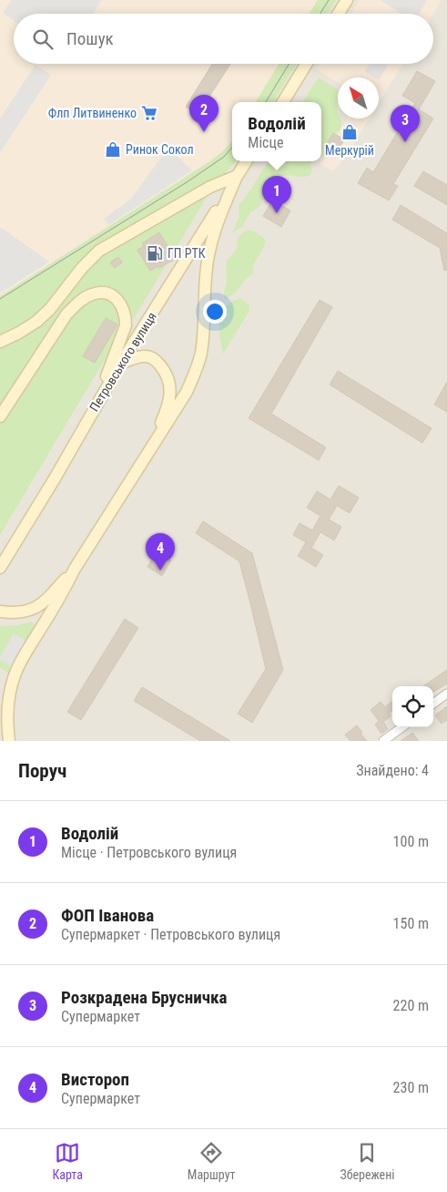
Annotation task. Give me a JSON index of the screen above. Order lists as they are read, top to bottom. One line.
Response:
{"streets":{"main road":["Петровського вулиця"]},"places":{"supermarket":["Флп Литвиненко"],"shop":["Меркурій","Ринок Сокол"],"fuel station":["ГП РТК"]},"north":"top left","page":{"search":"Пошук","pins":["2","3","1","4"],"popup":["Водолій","Місце"],"heading":["Поруч","Знайдено: 4"],"list":[{"mark":"1","name":"Водолій","note":"Місце · Петровського вулиця","value":"100 m"},{"mark":"2","name":"ФОП Іванова","note":"Супермаркет · Петровського вулиця","value":"150 m"},{"mark":"3","name":"Розкрадена Брусничка","note":"Супермаркет","value":"220 m"},{"mark":"4","name":"Вистороп","note":"Супермаркет","value":"230 m"}],"nav":["Карта","Маршрут","Збережені"]}}
